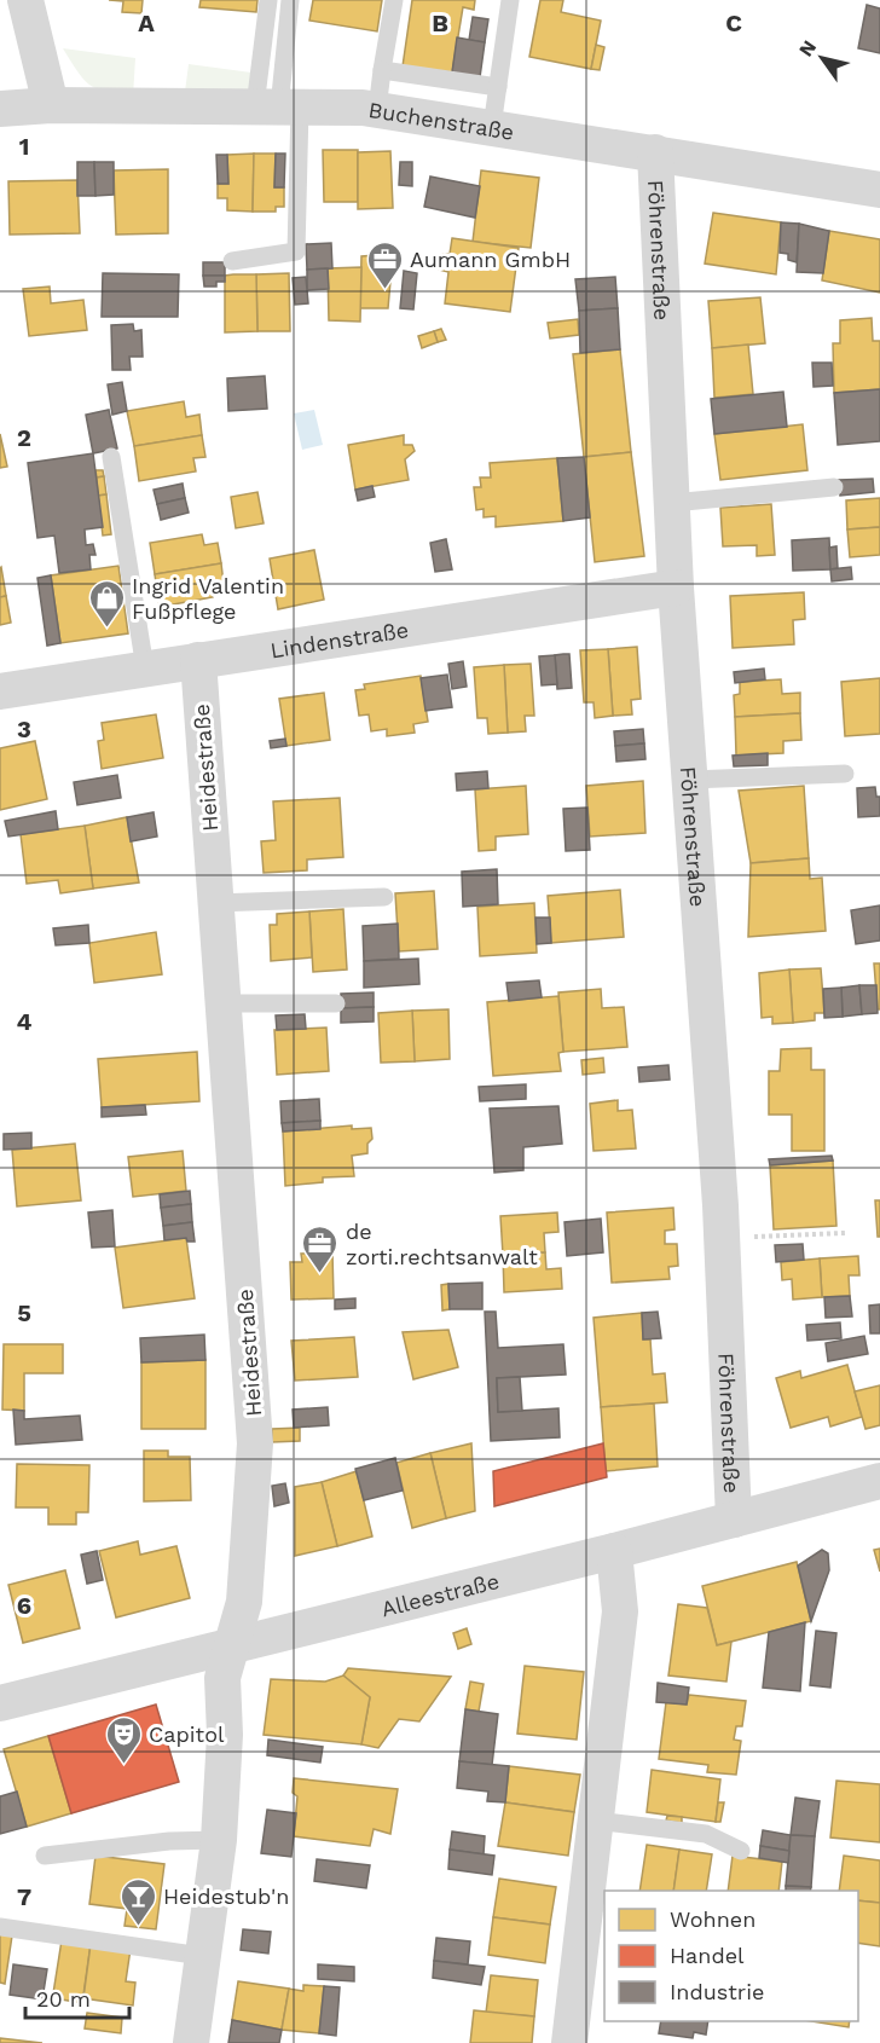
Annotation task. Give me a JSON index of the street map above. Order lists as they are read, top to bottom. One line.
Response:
{"streets":{"street":["Buchenstraße","Föhrenstraße","Lindenstraße","Heidestraße","Alleestraße"]},"crossings":[["Buchenstraße","Föhrenstraße"],["Föhrenstraße","Lindenstraße"],["Föhrenstraße","Alleestraße"],["Lindenstraße","Heidestraße"],["Heidestraße","Alleestraße"]],"places":{"office":["Aumann GmbH","de zorti.rechtsanwalt"],"shop":["Ingrid Valentin Fußpflege"],"theatre":["Capitol"],"bar":["Heidestub'n"]},"legend":["Wohnen","Handel","Industrie"],"scale_bar":"20 m","north":"top left","grid":{"columns":["A","B","C"],"rows":["1","2","3","4","5","6","7"]}}
